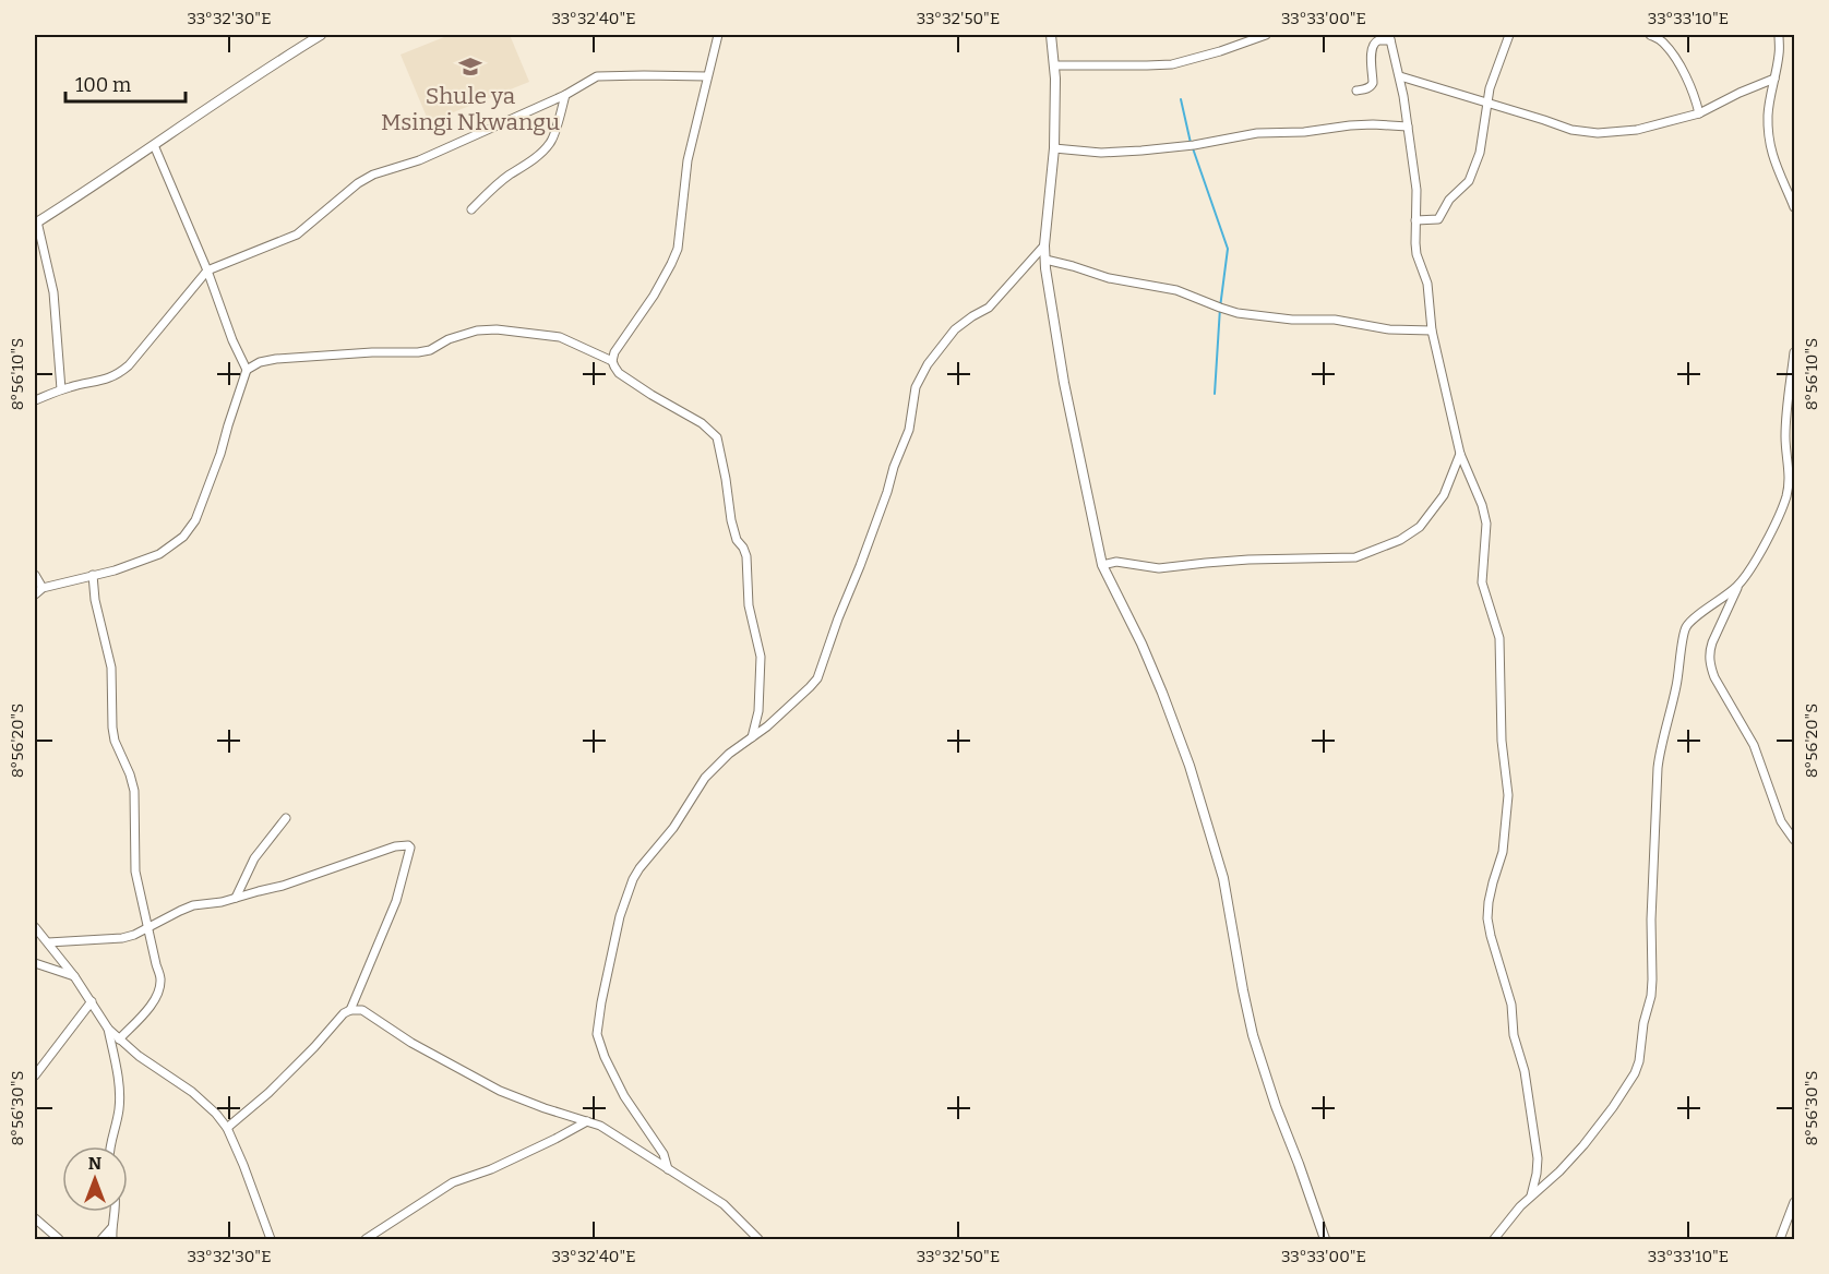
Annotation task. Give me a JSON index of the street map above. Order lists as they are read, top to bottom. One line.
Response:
{"places":{"school or university":["Shule ya Msingi Nkwangu"]},"scale_bar":"100 m","north":"top","coordinates":["33°32'30\"E","33°32'40\"E","33°32'50\"E","33°33'00\"E","33°33'10\"E","8°56'10\"S","8°56'20\"S","8°56'30\"S"]}
